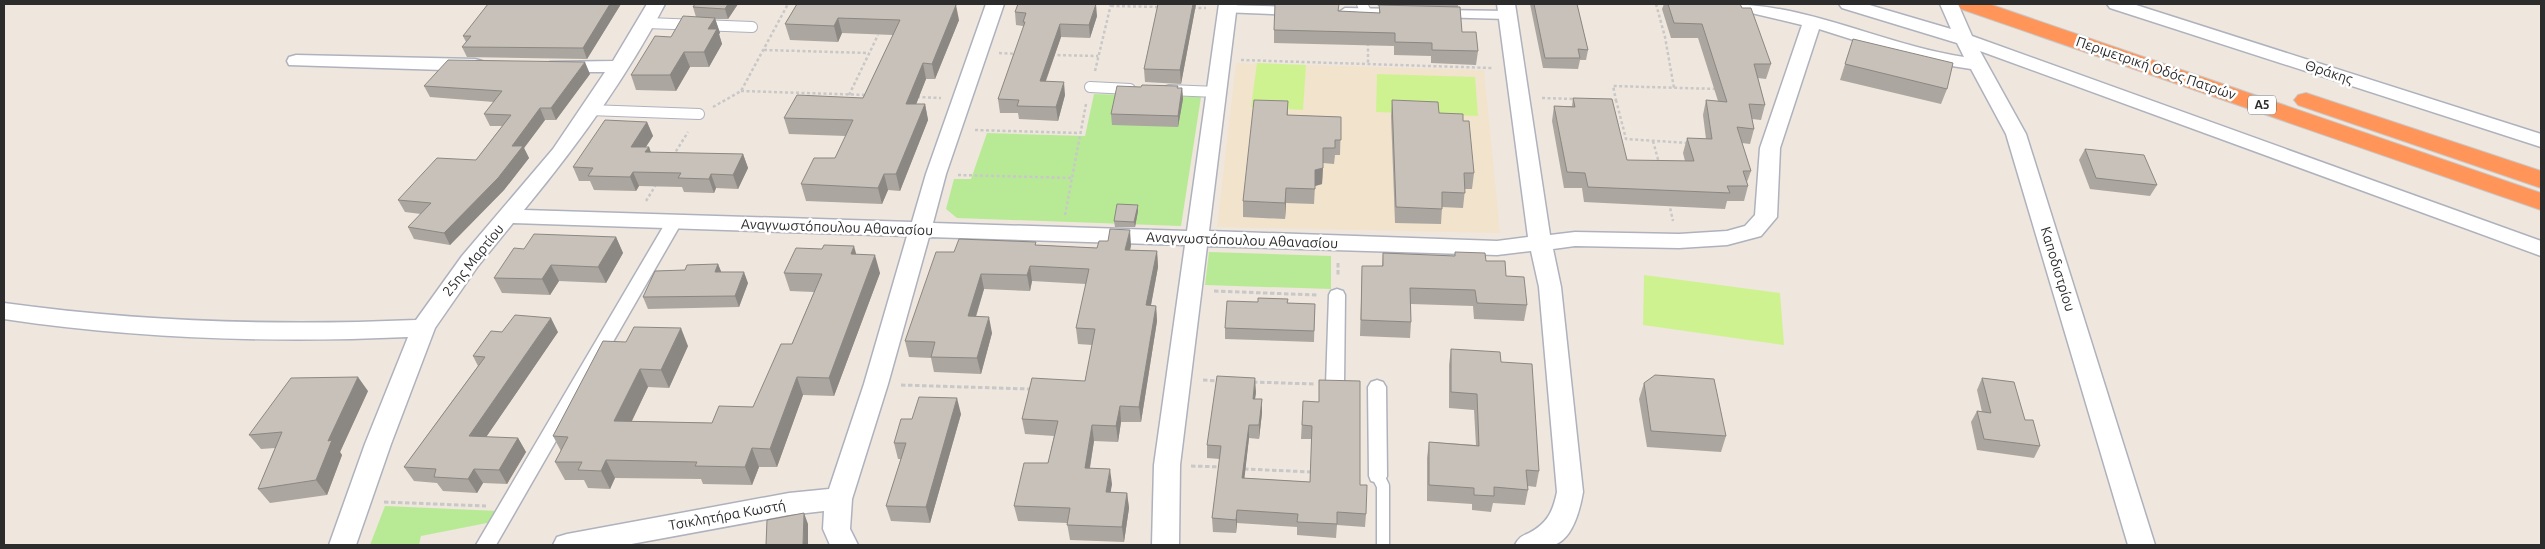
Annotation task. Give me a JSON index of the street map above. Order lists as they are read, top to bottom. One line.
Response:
{"streets":{"highway":["Περιμετρική Οδός Πατρών","Α5"],"street":["Θράκης","Αναγνωστόπουλου Αθανασίου","25ης Μαρτίου","Καποδιστρίου","Τσικλητήρα Κωστή"]},"crossings":[["Αναγνωστόπουλου Αθανασίου","25ης Μαρτίου"]]}
